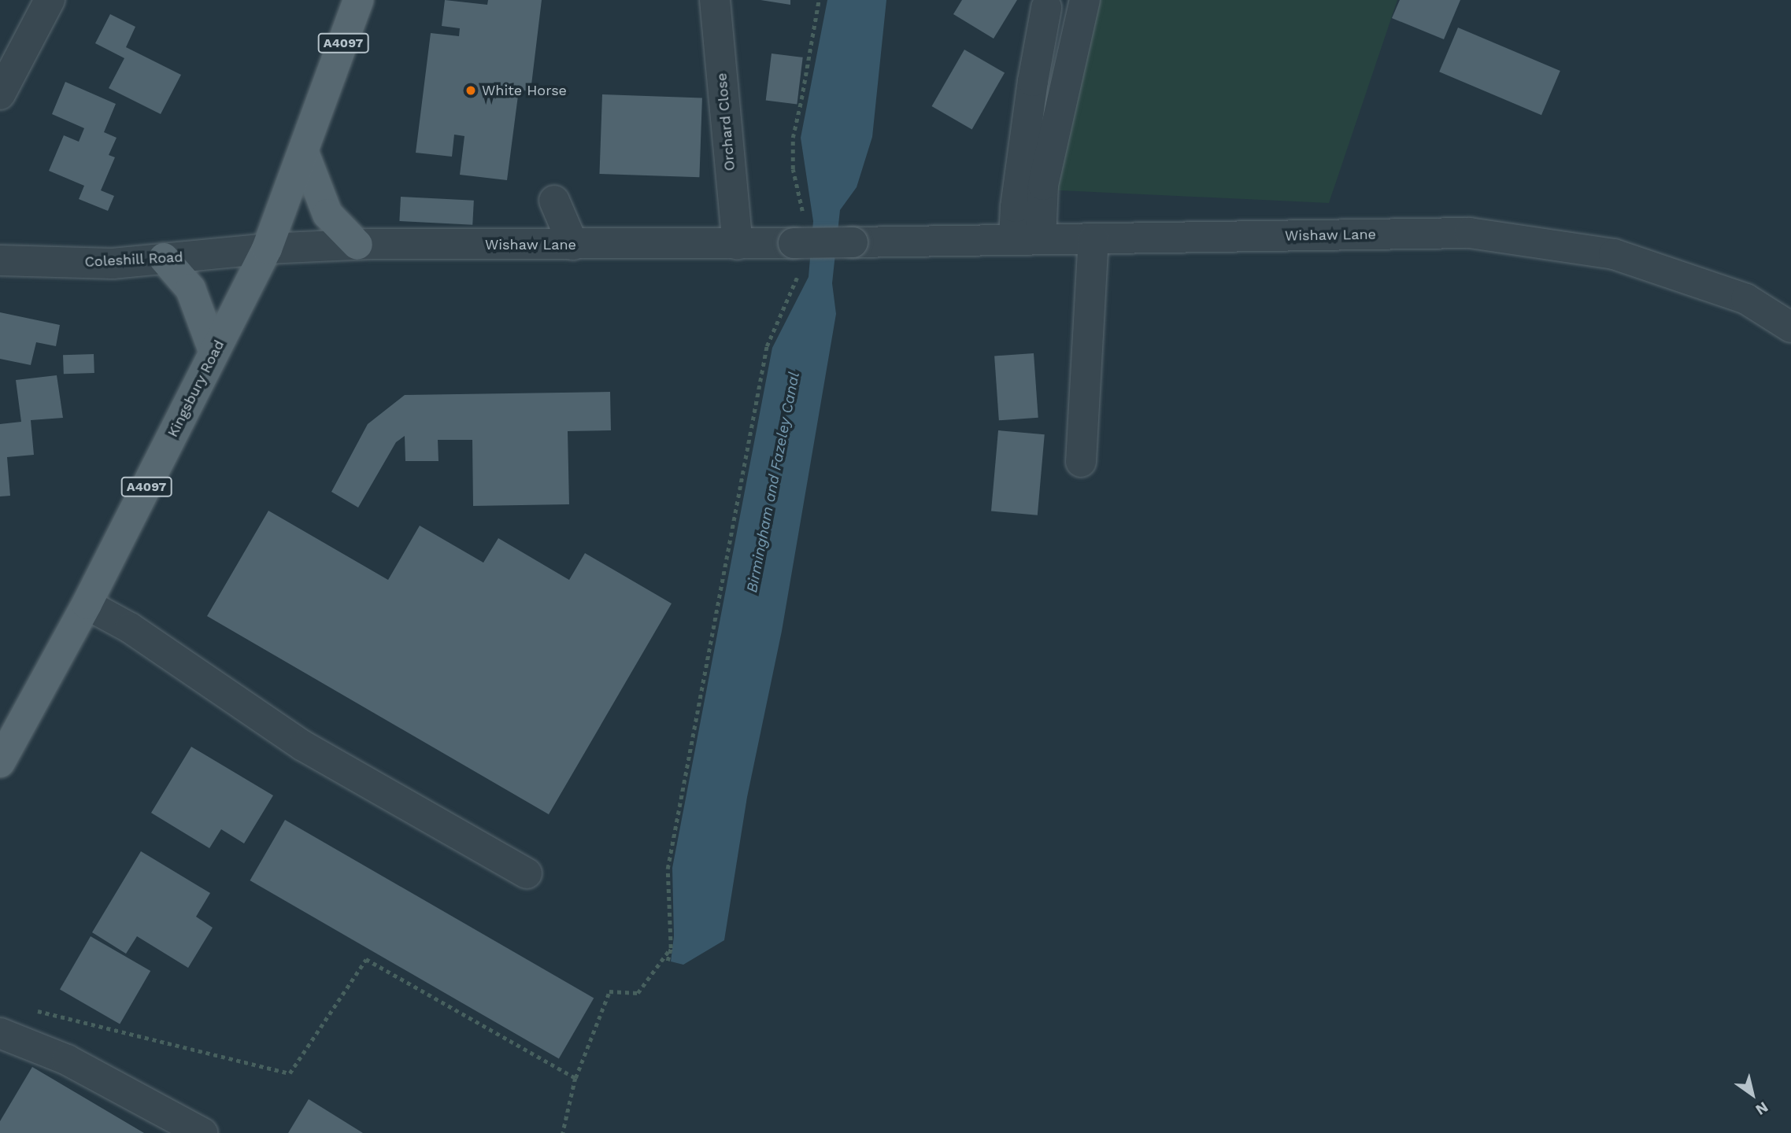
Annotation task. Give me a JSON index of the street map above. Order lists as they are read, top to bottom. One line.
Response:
{"streets":{"main road":["A4097","Kingsbury Road"],"street":["Orchard Close","Wishaw Lane","Coleshill Road"]},"crossings":[["Orchard Close","Wishaw Lane"],["Wishaw Lane","Coleshill Road"],["Wishaw Lane","Kingsbury Road"],["Coleshill Road","Kingsbury Road"]],"water":["Birmingham and Fazeley Canal"],"places":["White Horse"],"north":"bottom right"}
